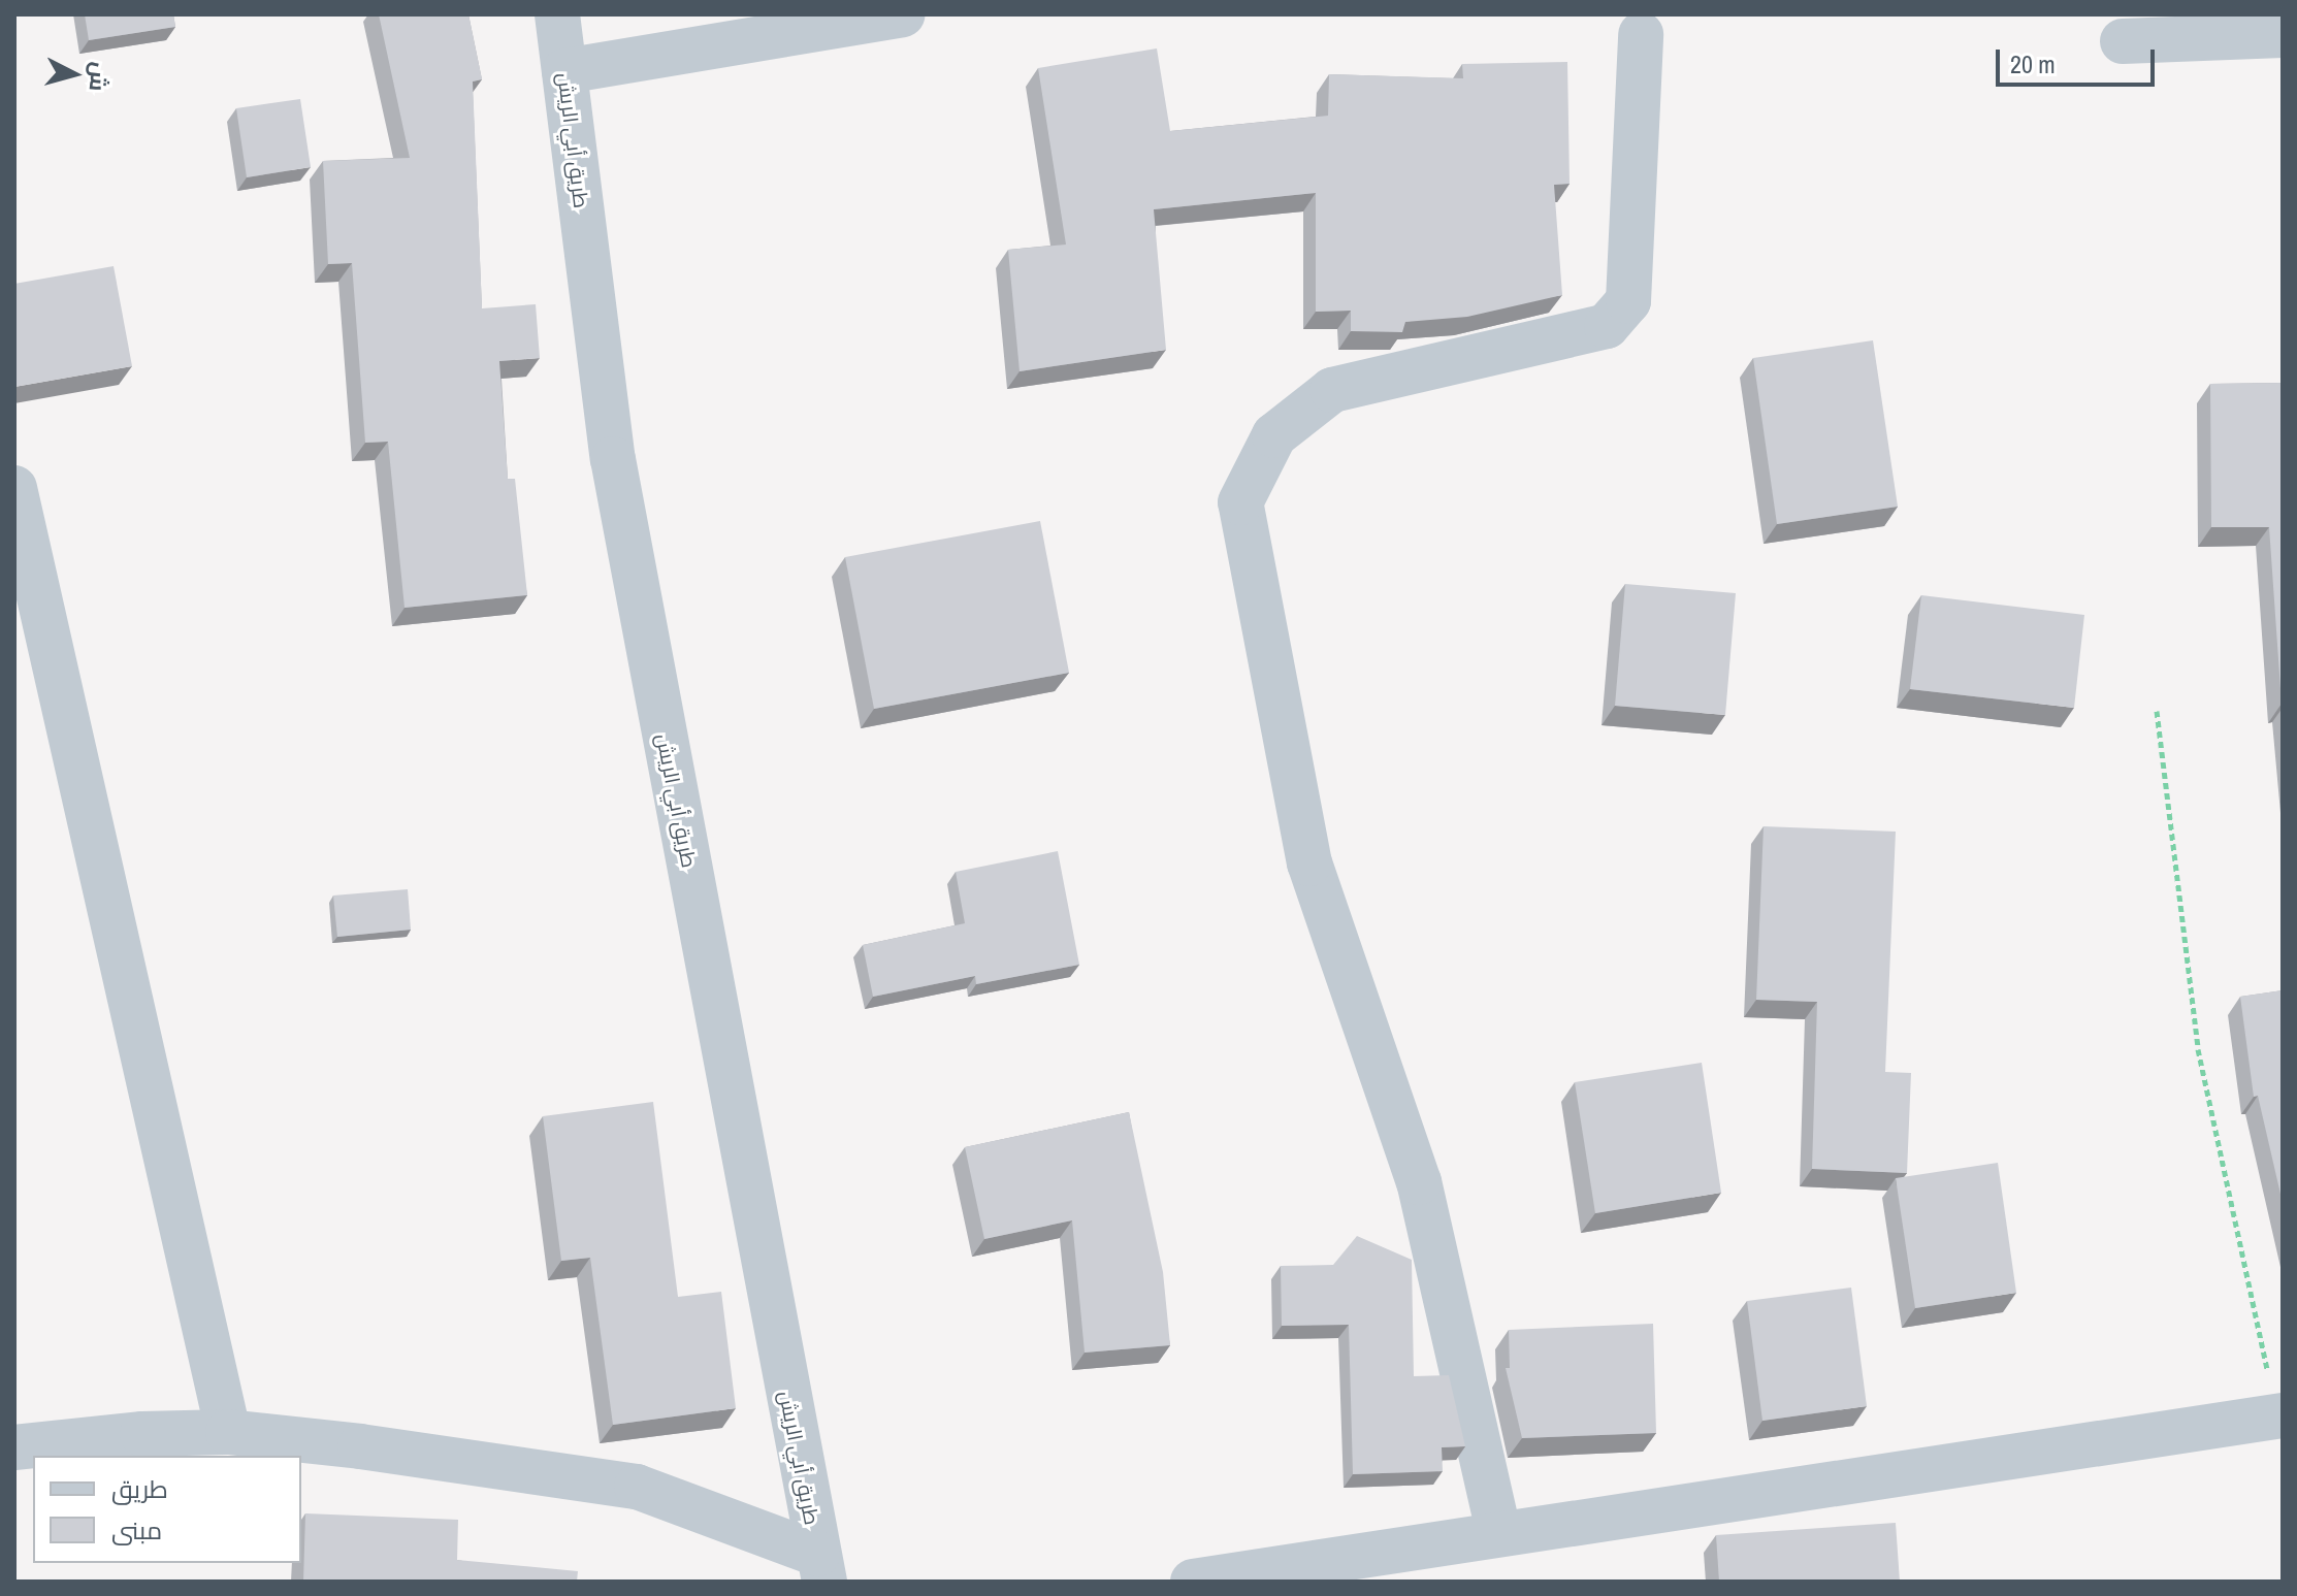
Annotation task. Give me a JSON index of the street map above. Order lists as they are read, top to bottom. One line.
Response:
{"streets":{"street":["طريق أبي الريش"]},"legend":["طريق","مبنى"],"scale_bar":"20 m","north":"right"}
